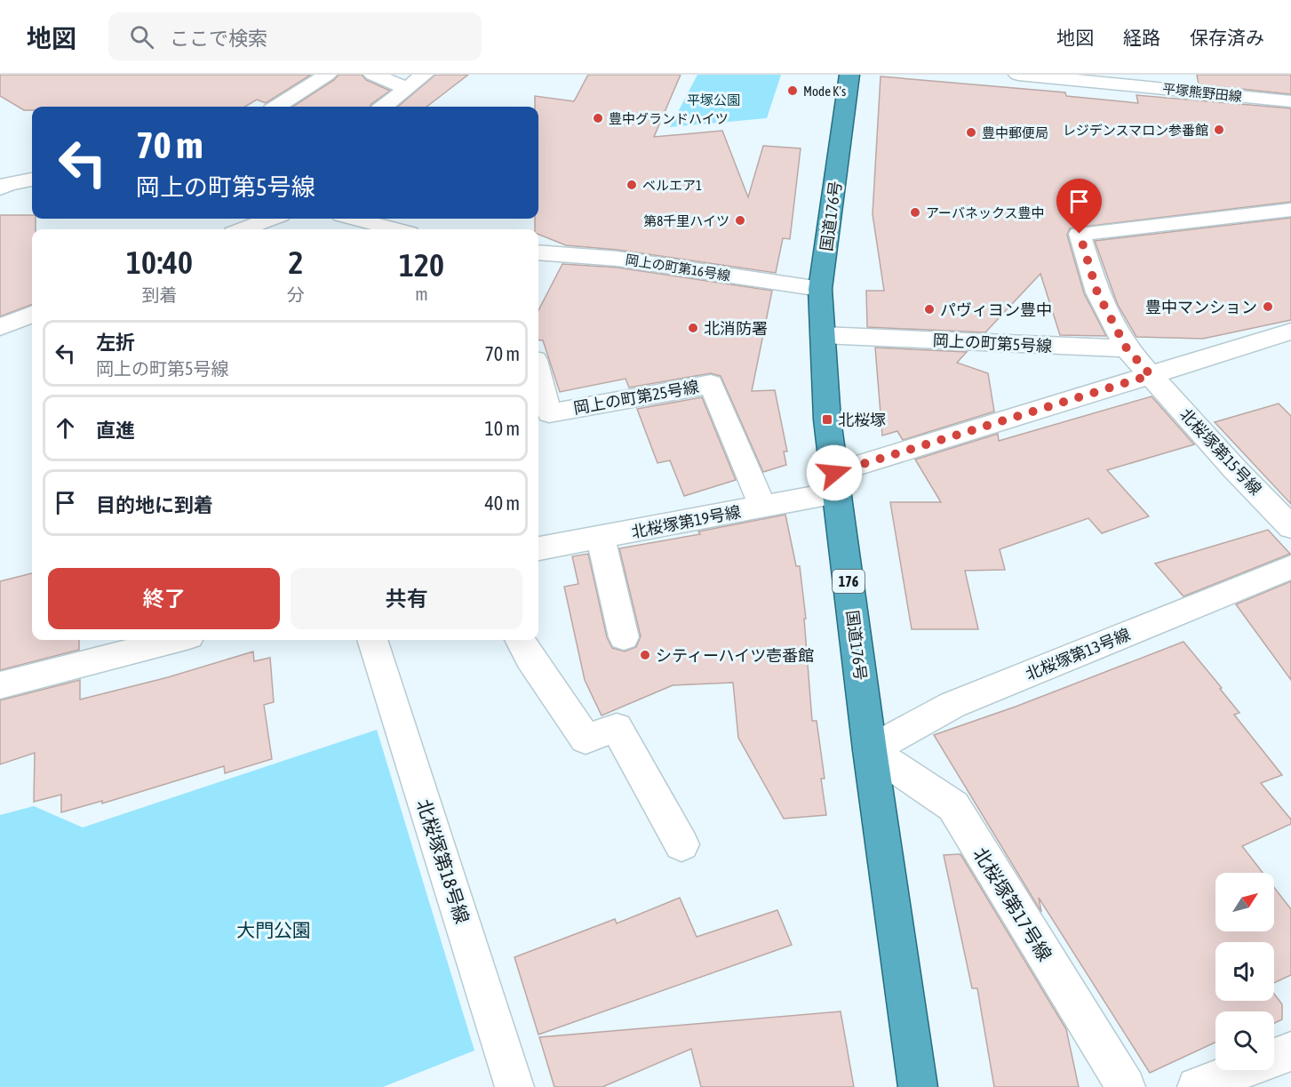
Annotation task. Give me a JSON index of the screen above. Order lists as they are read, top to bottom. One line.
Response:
{"streets":{"highway":["国道176号","176"],"street":["平塚熊野田線","岡上の町第16号線","岡上の町第5号線","岡上の町第25号線","北桜塚第15号線","北桜塚第19号線","北桜塚第13号線","北桜塚第18号線","北桜塚第17号線"]},"crossings":[["国道176号","岡上の町第16号線"],["国道176号","岡上の町第5号線"],["国道176号","北桜塚第19号線"],["国道176号","北桜塚第13号線"],["国道176号","北桜塚第17号線"],["岡上の町第25号線","北桜塚第19号線"],["北桜塚第15号線","北桜塚第19号線"],["北桜塚第13号線","北桜塚第17号線"]],"parks":["平塚公園","大門公園"],"places":{"other":["Mode K's","豊中グランドハイツ","レジデンスマロン参番館","豊中郵便局","ベルエア1","アーバネックス豊中","第8千里ハイツ","豊中マンション","パヴィヨン豊中","北消防署","シティーハイツ壱番館"],"transit":["北桜塚"]},"north":"top right","page":{"header":"地図","search":"ここで検索","nav":["地図","経路","保存済み"],"turn":["70 m","岡上の町第5号線"],"eta":["10:40","到着","2","分","120","m"],"list":[{"name":"左折","note":"岡上の町第5号線","value":"70 m"},{"name":"直進","value":"10 m"},{"name":"目的地に到着","value":"40 m"}],"buttons":["終了","共有"]}}
